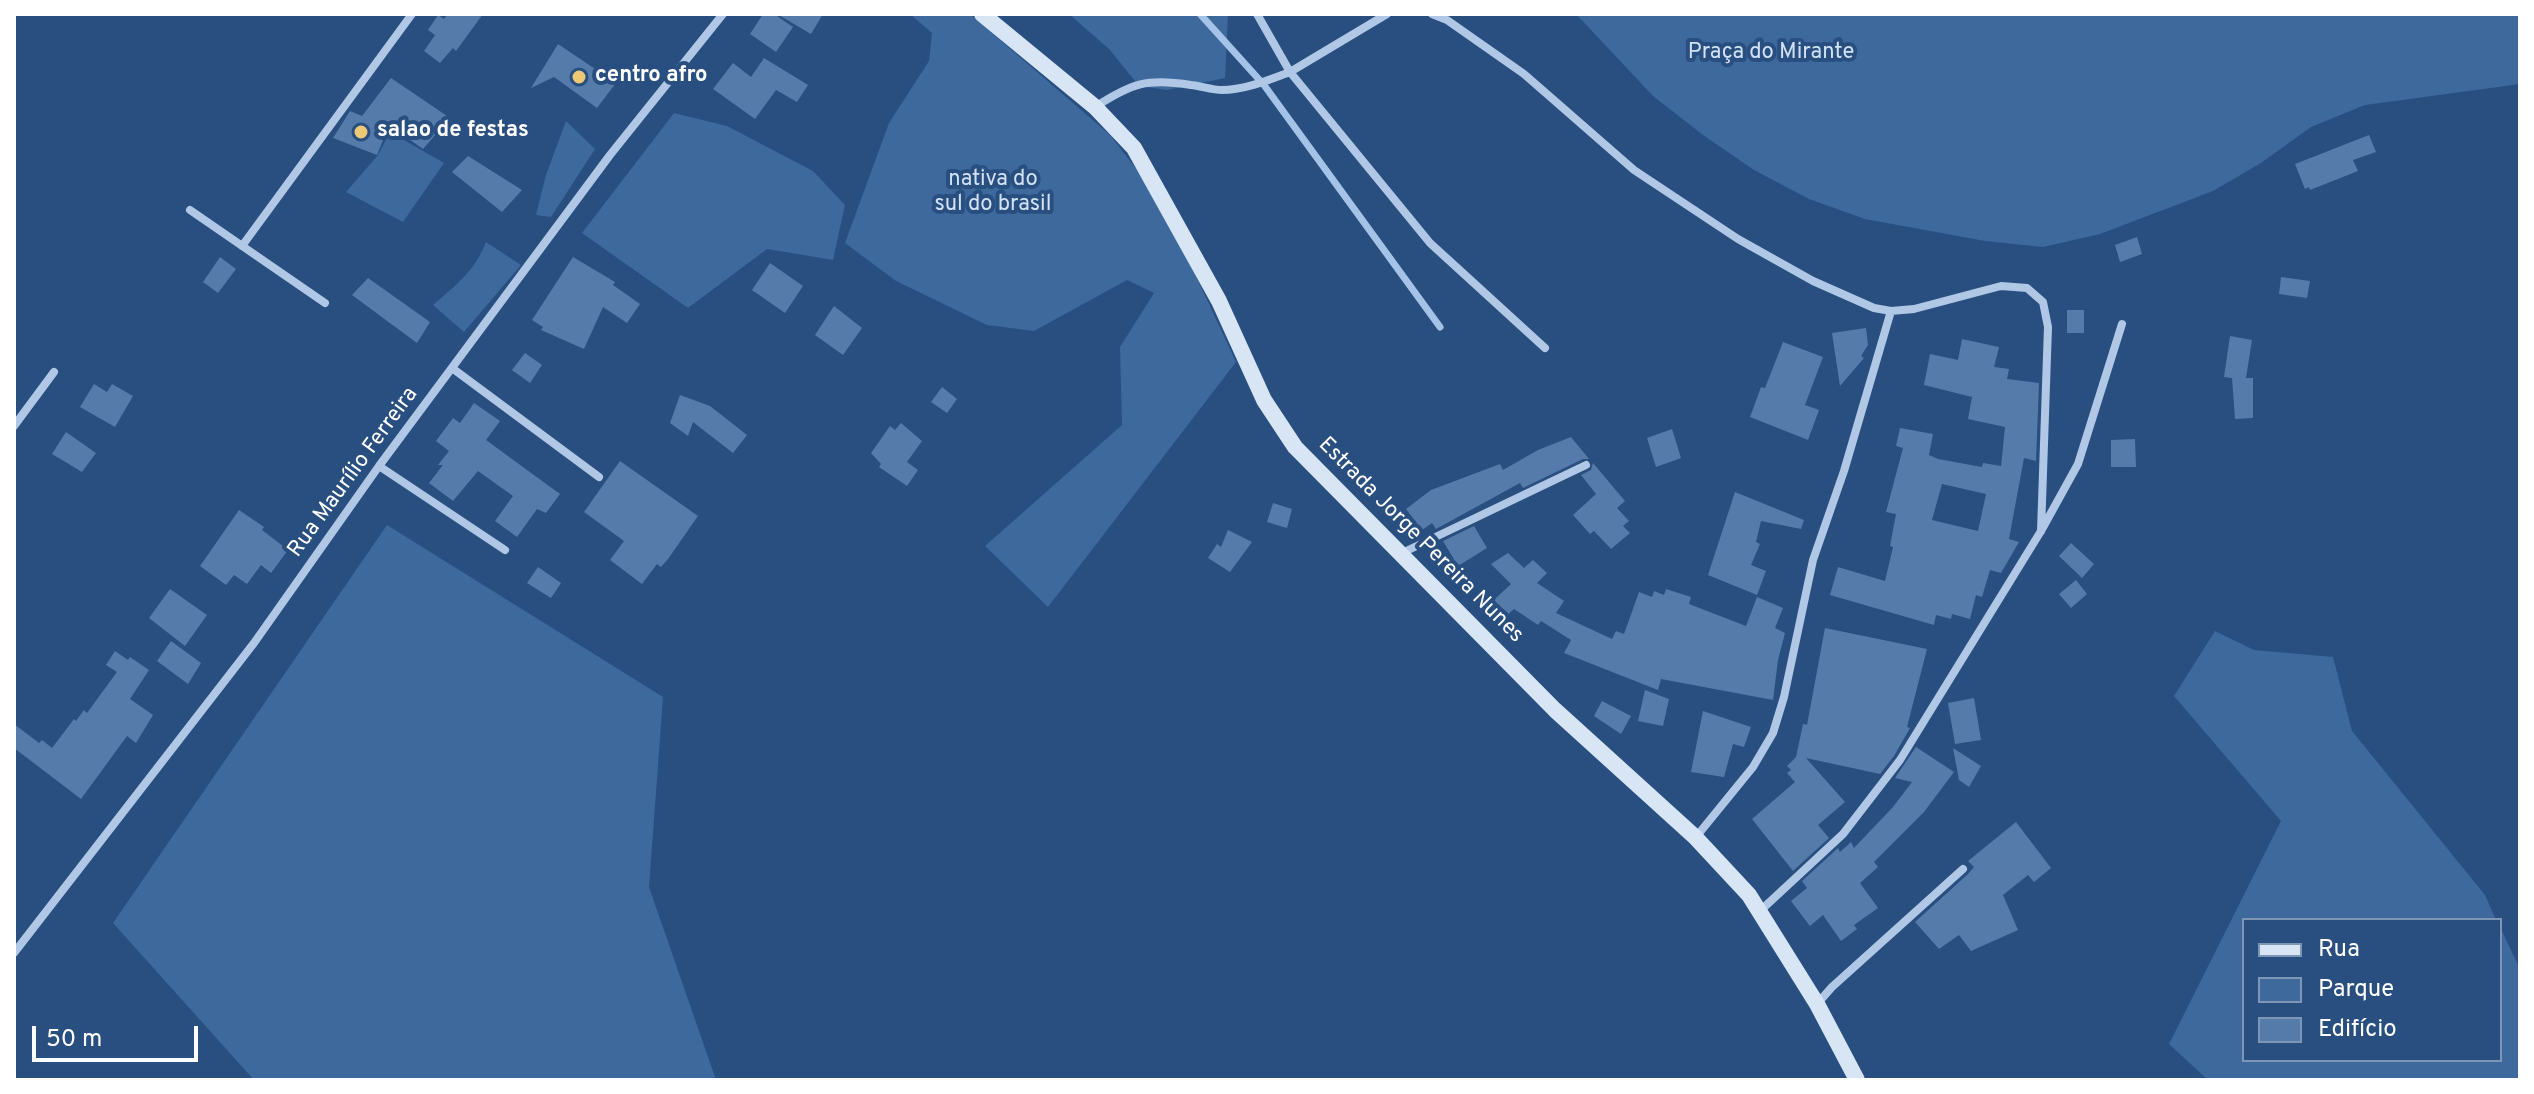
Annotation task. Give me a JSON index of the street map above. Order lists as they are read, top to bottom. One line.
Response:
{"streets":{"street":["Rua Maurílio Ferreira","Estrada Jorge Pereira Nunes"]},"parks":["Praça do Mirante","nativa do sul do brasil"],"places":["centro afro","salao de festas"],"legend":["Rua","Parque","Edifício"],"scale_bar":"50 m"}
